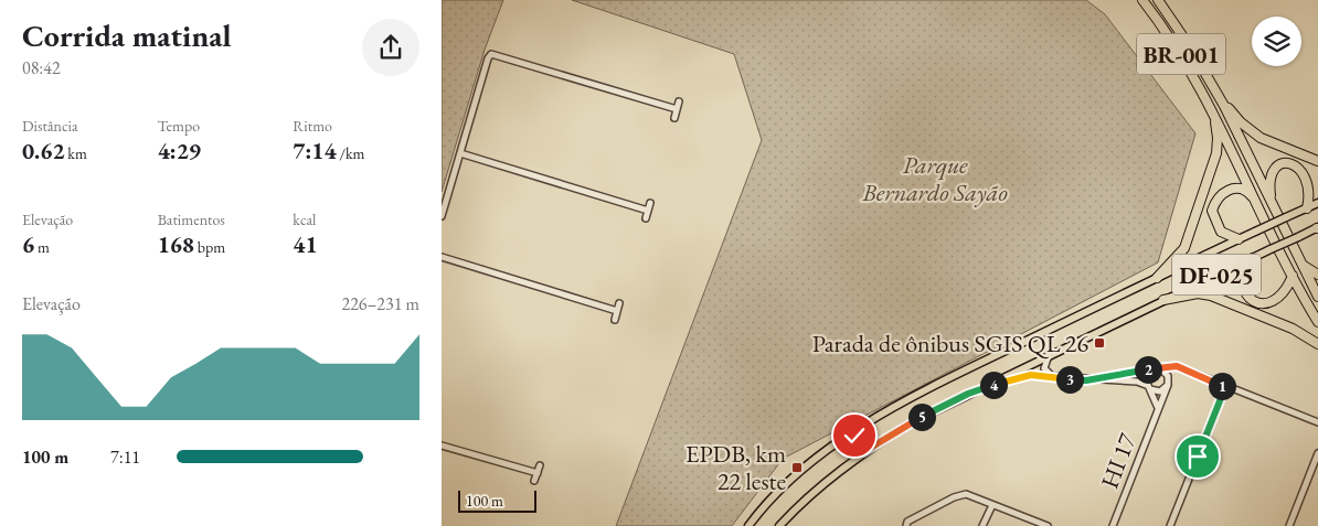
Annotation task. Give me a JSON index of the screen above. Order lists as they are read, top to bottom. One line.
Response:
{"streets":{"highway":["BR-001"],"main road":["DF-025"],"street":["HI 17"]},"parks":["Parque Bernardo Sayão"],"places":{"transit":["Parada de ônibus SGIS QL 26","EPDB, km 22 leste"]},"scale_bar":"100 m","page":{"heading":["Corrida matinal","08:42"],"stats":[["Distância","0.62 km"],["Tempo","4:29"],["Ritmo","7:14 /km"],["Elevação","6 m"],["Batimentos","168 bpm"],["kcal","41"]],"chart":["Elevação","226–231 m"],"pins":["2","3","4","1","5"],"list":[{"name":"100 m","note":"7:11"}],"scale":"100 m"}}
